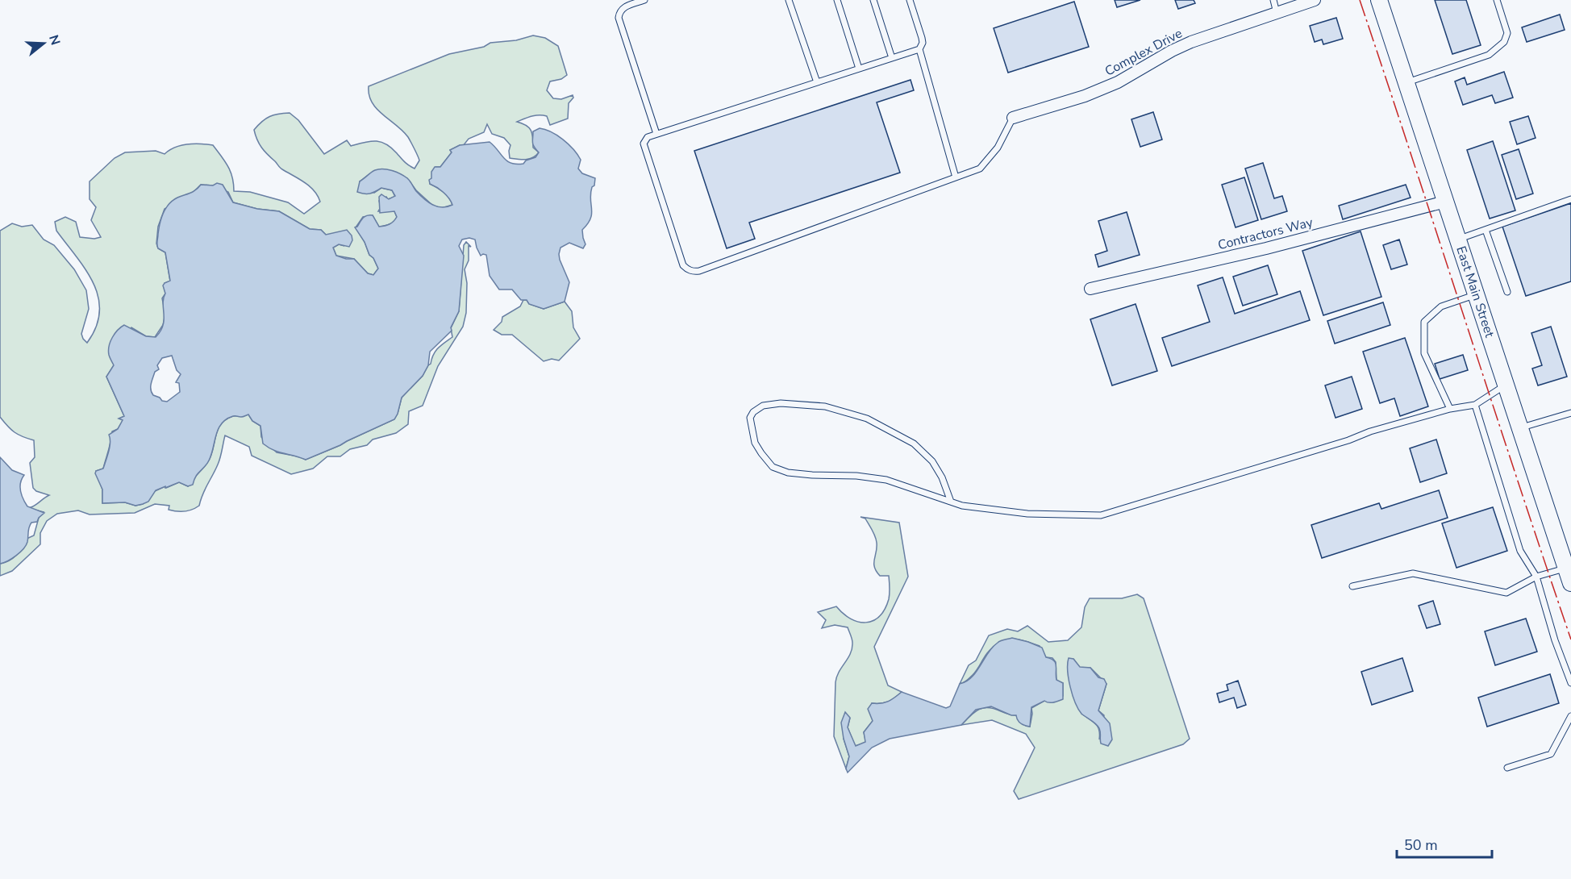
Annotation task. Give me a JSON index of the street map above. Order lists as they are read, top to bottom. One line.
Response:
{"streets":{"main road":["East Main Street"],"street":["Complex Drive","Contractors Way"]},"crossings":[["Contractors Way","East Main Street"]],"scale_bar":"50 m","north":"right"}
